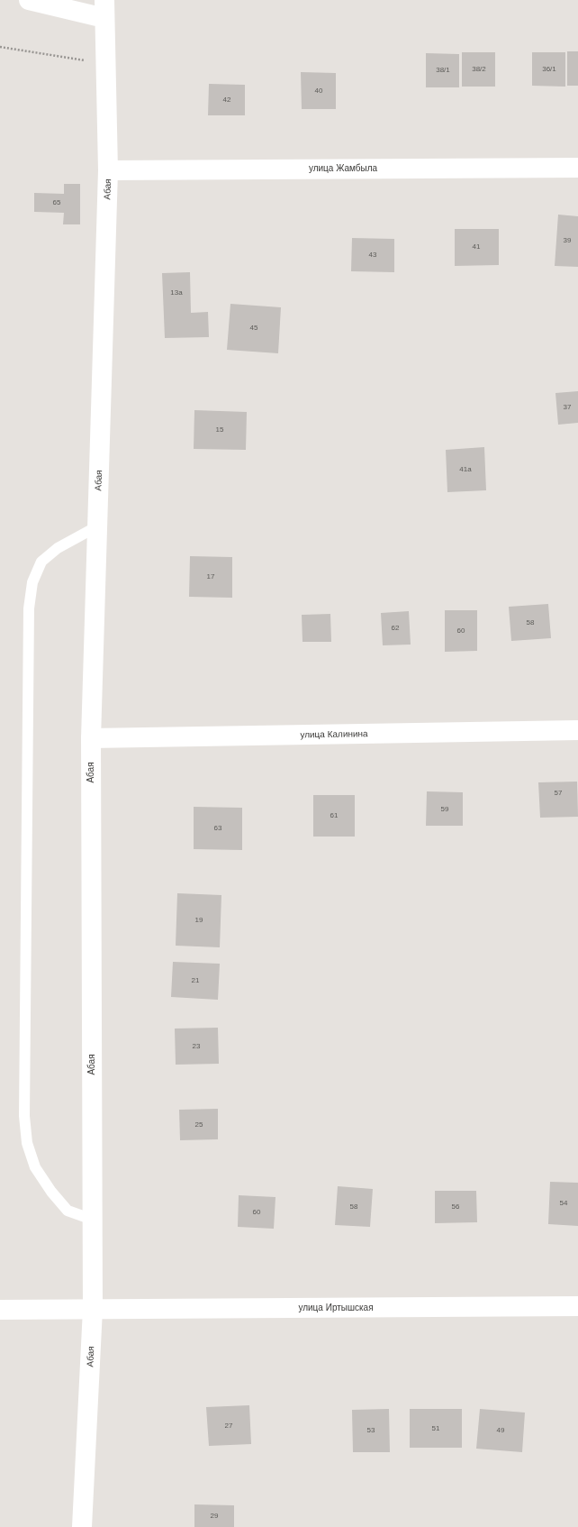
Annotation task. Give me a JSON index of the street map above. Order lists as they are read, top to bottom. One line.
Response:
{"streets":{"street":["улица Жамбыла","Абая","улица Калинина","улица Иртышская"]},"crossings":[["улица Жамбыла","Абая"],["Абая","улица Калинина"],["Абая","улица Иртышская"]],"house_numbers":["38/2","36/1","38/1","40","42","65","39","41","43","13а","45","37","15","41а","17","58","62","60","57","59","61","63","19","21","23","25","54","58","56","60","27","51","53","49","29"]}
